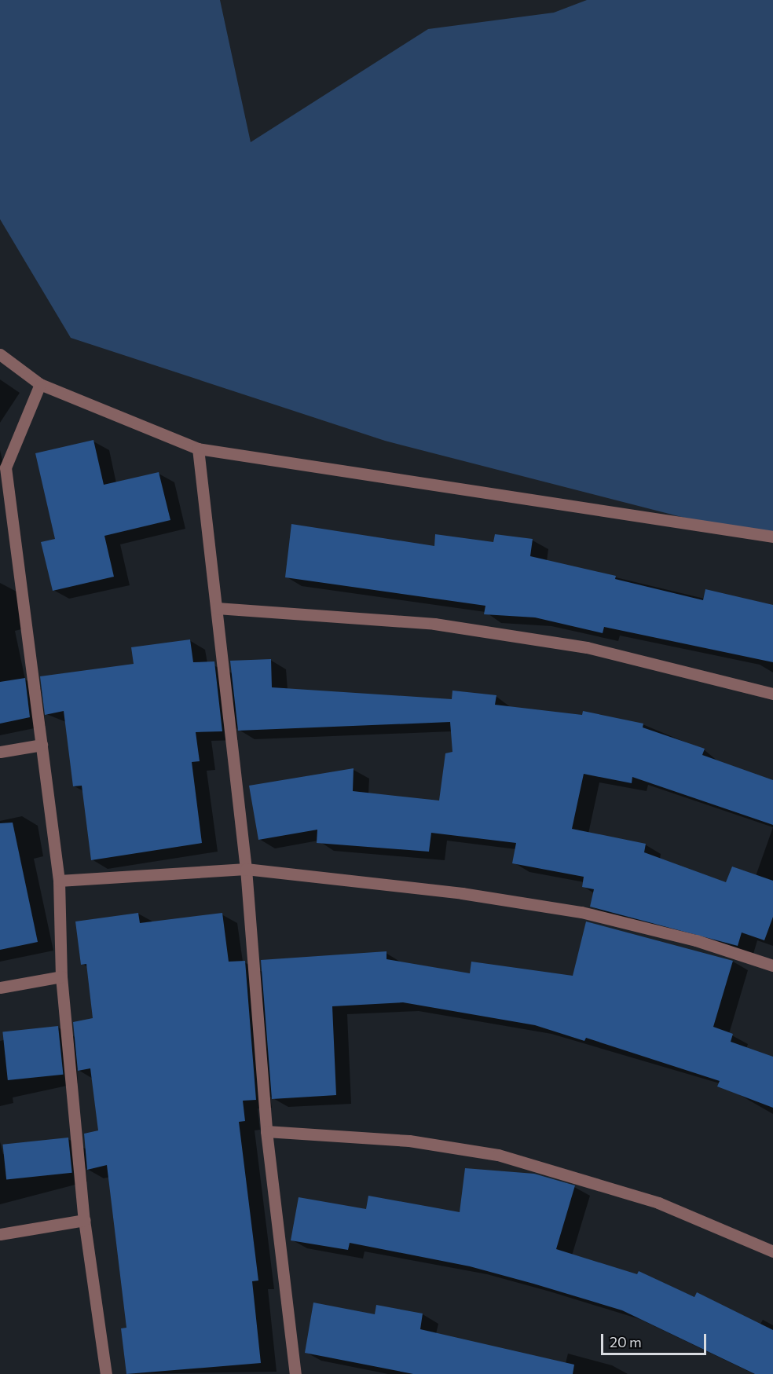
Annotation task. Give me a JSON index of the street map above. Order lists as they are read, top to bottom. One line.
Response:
{"scale_bar":"20 m"}
